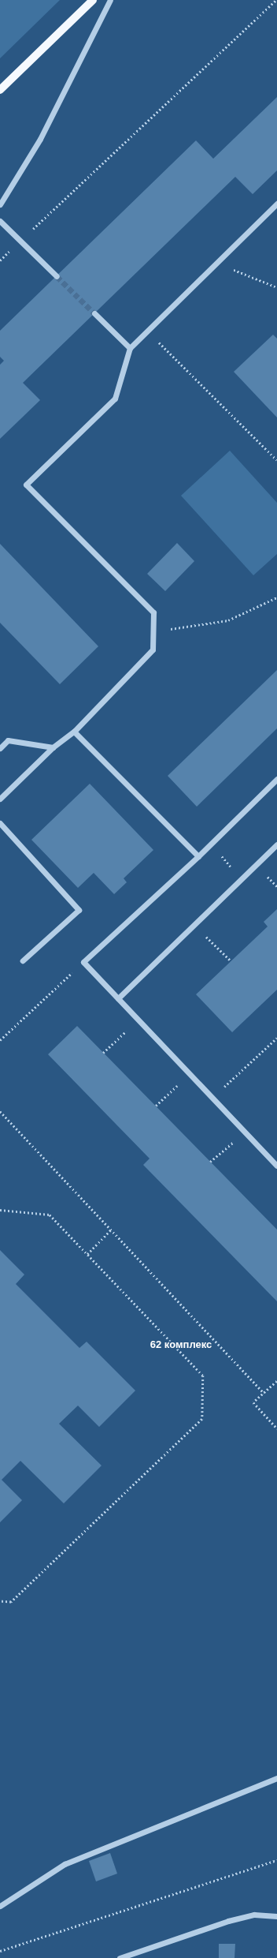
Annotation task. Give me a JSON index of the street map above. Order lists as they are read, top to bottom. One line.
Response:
{"districts":["62 комплекс"]}
